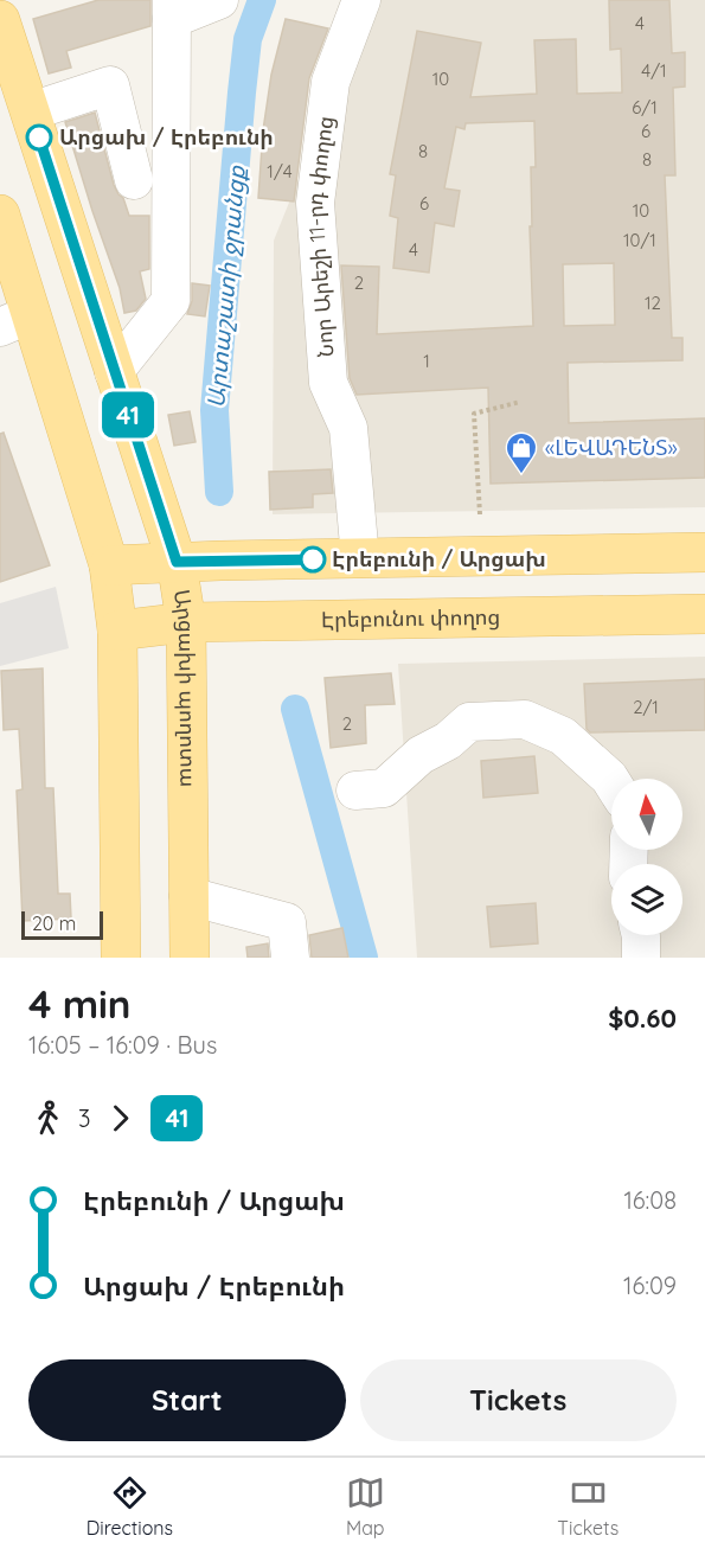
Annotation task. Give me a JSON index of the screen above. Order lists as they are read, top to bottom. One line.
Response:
{"streets":{"main road":["Էրեբունու փողոց","Արցախի պողոտա"],"street":["Նոր Արեշի 11-րդ փողոց"]},"crossings":[["Էրեբունու փողոց","Արցախի պողոտա"]],"water":["Արտաշատի ջրանցք"],"places":{"other":["Արցախ / Էրեբունի","Էրեբունի / Արցախ"],"shop":["«ԼԵՎԱԴԵՆՏ»"]},"lines":["bus line 41"],"house_numbers":["4","4/1","10","6/1","6","8","8","1/4","6","10","10/1","4","2","12","1","2/1","2"],"scale_bar":"20 m","north":"top","page":{"on_map":"41","scale":"20 m","heading":["4 min","16:05 – 16:09 · Bus","$0.60"],"legs":["3","41"],"list":[{"name":"Էրեբունի / Արցախ","value":"16:08"},{"name":"Արցախ / Էրեբունի","value":"16:09"}],"buttons":["Start","Tickets"],"tabs":["Directions","Map","Tickets"]}}
